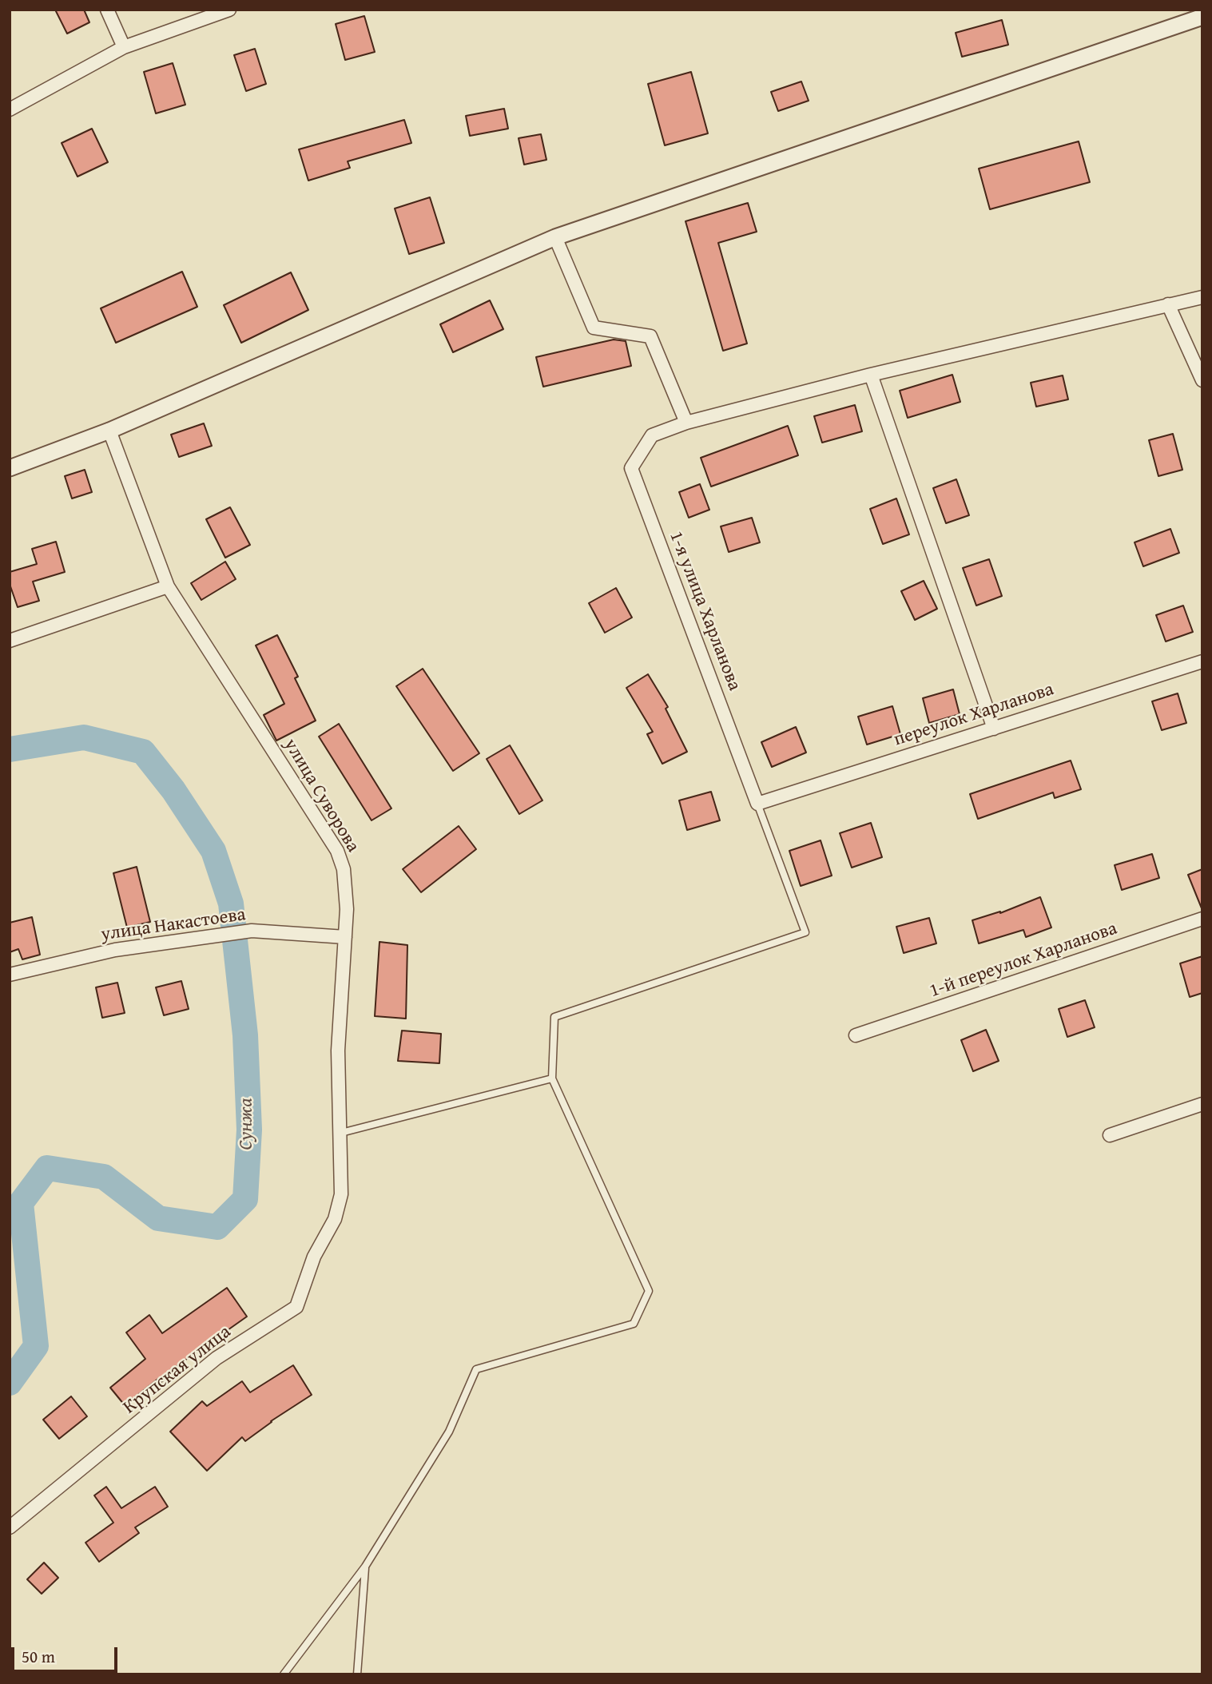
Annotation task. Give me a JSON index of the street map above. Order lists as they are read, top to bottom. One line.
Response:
{"streets":{"street":["1-я улица Харланова","переулок Харланова","улица Суворова","улица Накастоева","1-й переулок Харланова","Крупская улица"]},"crossings":[["1-я улица Харланова","переулок Харланова"],["улица Суворова","улица Накастоева"],["улица Суворова","Крупская улица"]],"water":["Сунжа"],"scale_bar":"50 m"}
